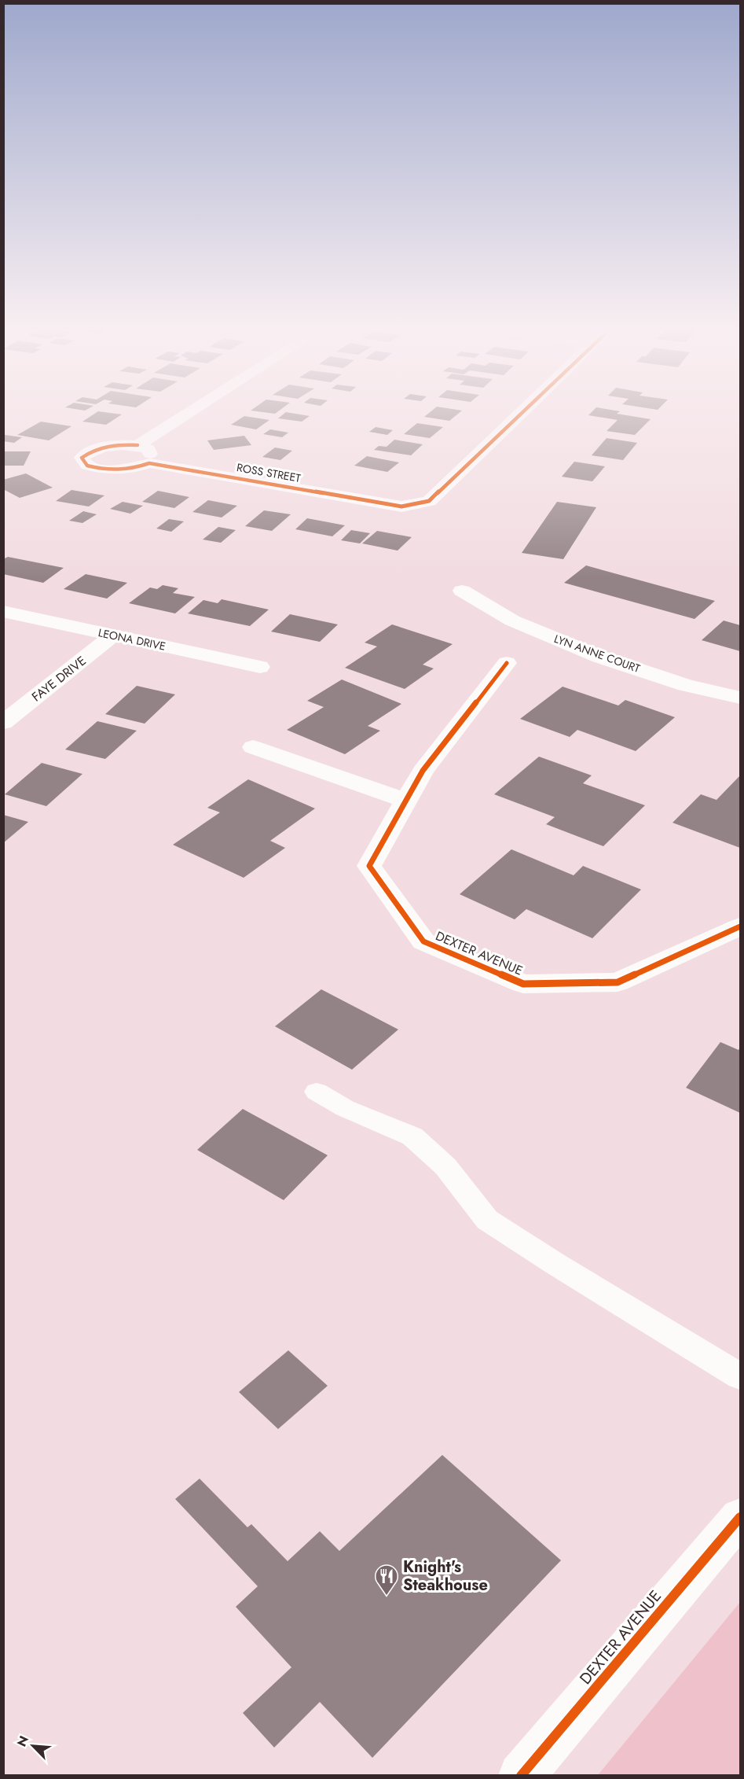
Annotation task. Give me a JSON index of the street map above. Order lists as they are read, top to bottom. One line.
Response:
{"streets":{"street":["ROSS STREET","LEONA DRIVE","LYN ANNE COURT","FAYE DRIVE","DEXTER AVENUE"]},"crossings":[["LEONA DRIVE","FAYE DRIVE"]],"places":{"restaurant":["Knight's Steakhouse"]},"north":"top left"}
